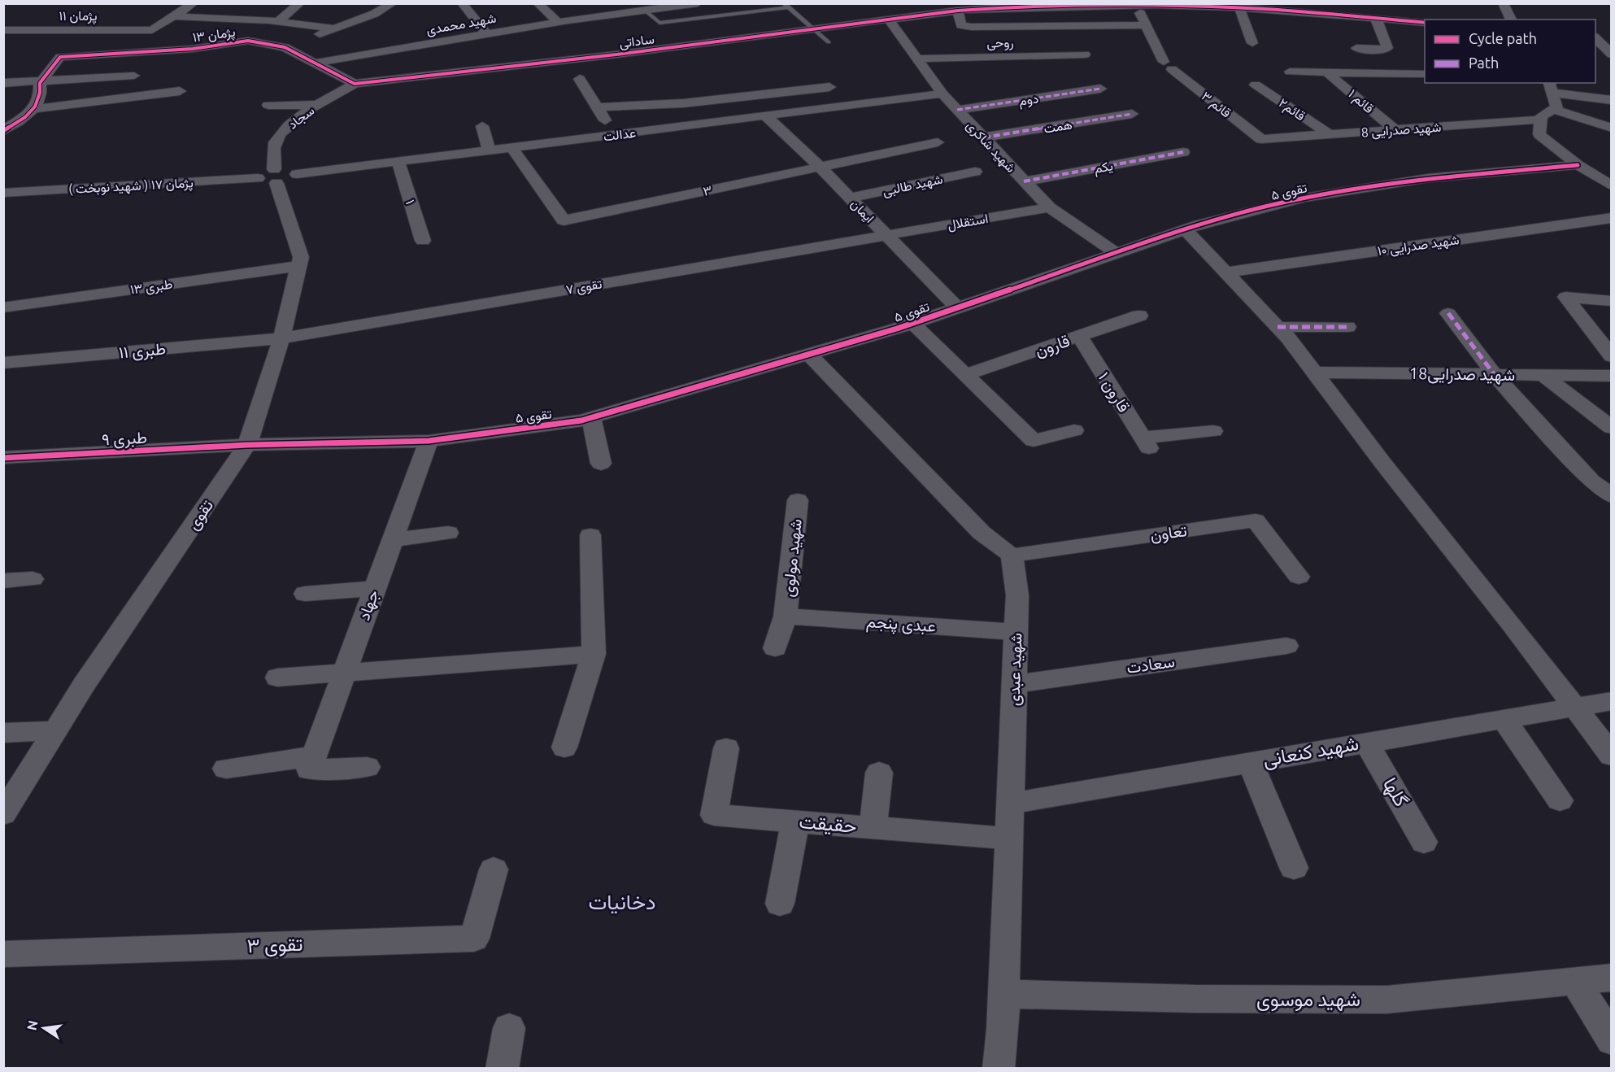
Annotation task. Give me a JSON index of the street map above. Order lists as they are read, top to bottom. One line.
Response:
{"streets":{"street":["پژمان ۱۱","شهید محمدی","پژمان ۱۳","ساداتی","روحی","دوم","قائم ۱","قائم ۳","قائم۲","سجاد","همت","شهید صدرایی 8","عدالت","شهید شاکری","یکم","شهید طالبی","پژمان ۱۷ ( شهید نوبخت )","۳","تقوی ۵","۱","ایمان","استقلال","شهید صدرایی ۱۰","طبری ۱۳","تقوی ۷","قارون","طبری ۱۱","شهید صدرایی18","قارون ۱","طبری ۹","تقوی","تعاون","شهید مولوی","جهاد","عبدی پنجم","سعادت","شهید عبدی","شهید کنعانی","گلها","حقیقت","تقوی ۳","شهید موسوی"]},"crossings":[["شهید محمدی","پژمان ۱۳"],["پژمان ۱۳","ساداتی"],["پژمان ۱۳","سجاد"],["ساداتی","سجاد"],["ساداتی","شهید شاکری"],["روحی","شهید شاکری"],["دوم","شهید شاکری"],["قائم ۱","شهید صدرایی 8"],["قائم ۳","شهید صدرایی 8"],["قائم۲","شهید صدرایی 8"],["سجاد","عدالت"],["سجاد","پژمان ۱۷ ( شهید نوبخت )"],["سجاد","تقوی"],["همت","شهید شاکری"],["عدالت","شهید شاکری"],["عدالت","پژمان ۱۷ ( شهید نوبخت )"],["عدالت","۳"],["عدالت","۱"],["عدالت","ایمان"],["عدالت","تقوی"],["شهید شاکری","یکم"],["شهید شاکری","تقوی ۵"],["شهید شاکری","استقلال"],["شهید طالبی","ایمان"],["پژمان ۱۷ ( شهید نوبخت )","تقوی"],["۳","ایمان"],["تقوی ۵","ایمان"],["تقوی ۵","طبری ۹"],["تقوی ۵","تقوی"],["تقوی ۵","جهاد"],["ایمان","استقلال"],["ایمان","تقوی ۷"],["استقلال","تقوی ۷"],["طبری ۱۳","تقوی"],["تقوی ۷","طبری ۱۱"],["تقوی ۷","تقوی"],["قارون","قارون ۱"],["طبری ۱۱","تقوی"],["طبری ۹","تقوی"],["تعاون","شهید عبدی"],["شهید مولوی","عبدی پنجم"],["عبدی پنجم","شهید عبدی"],["سعادت","شهید عبدی"],["شهید عبدی","شهید کنعانی"],["شهید عبدی","حقیقت"],["شهید عبدی","شهید موسوی"],["شهید کنعانی","گلها"]],"districts":["دخانیات"],"legend":["Cycle path","Path"],"north":"left"}
